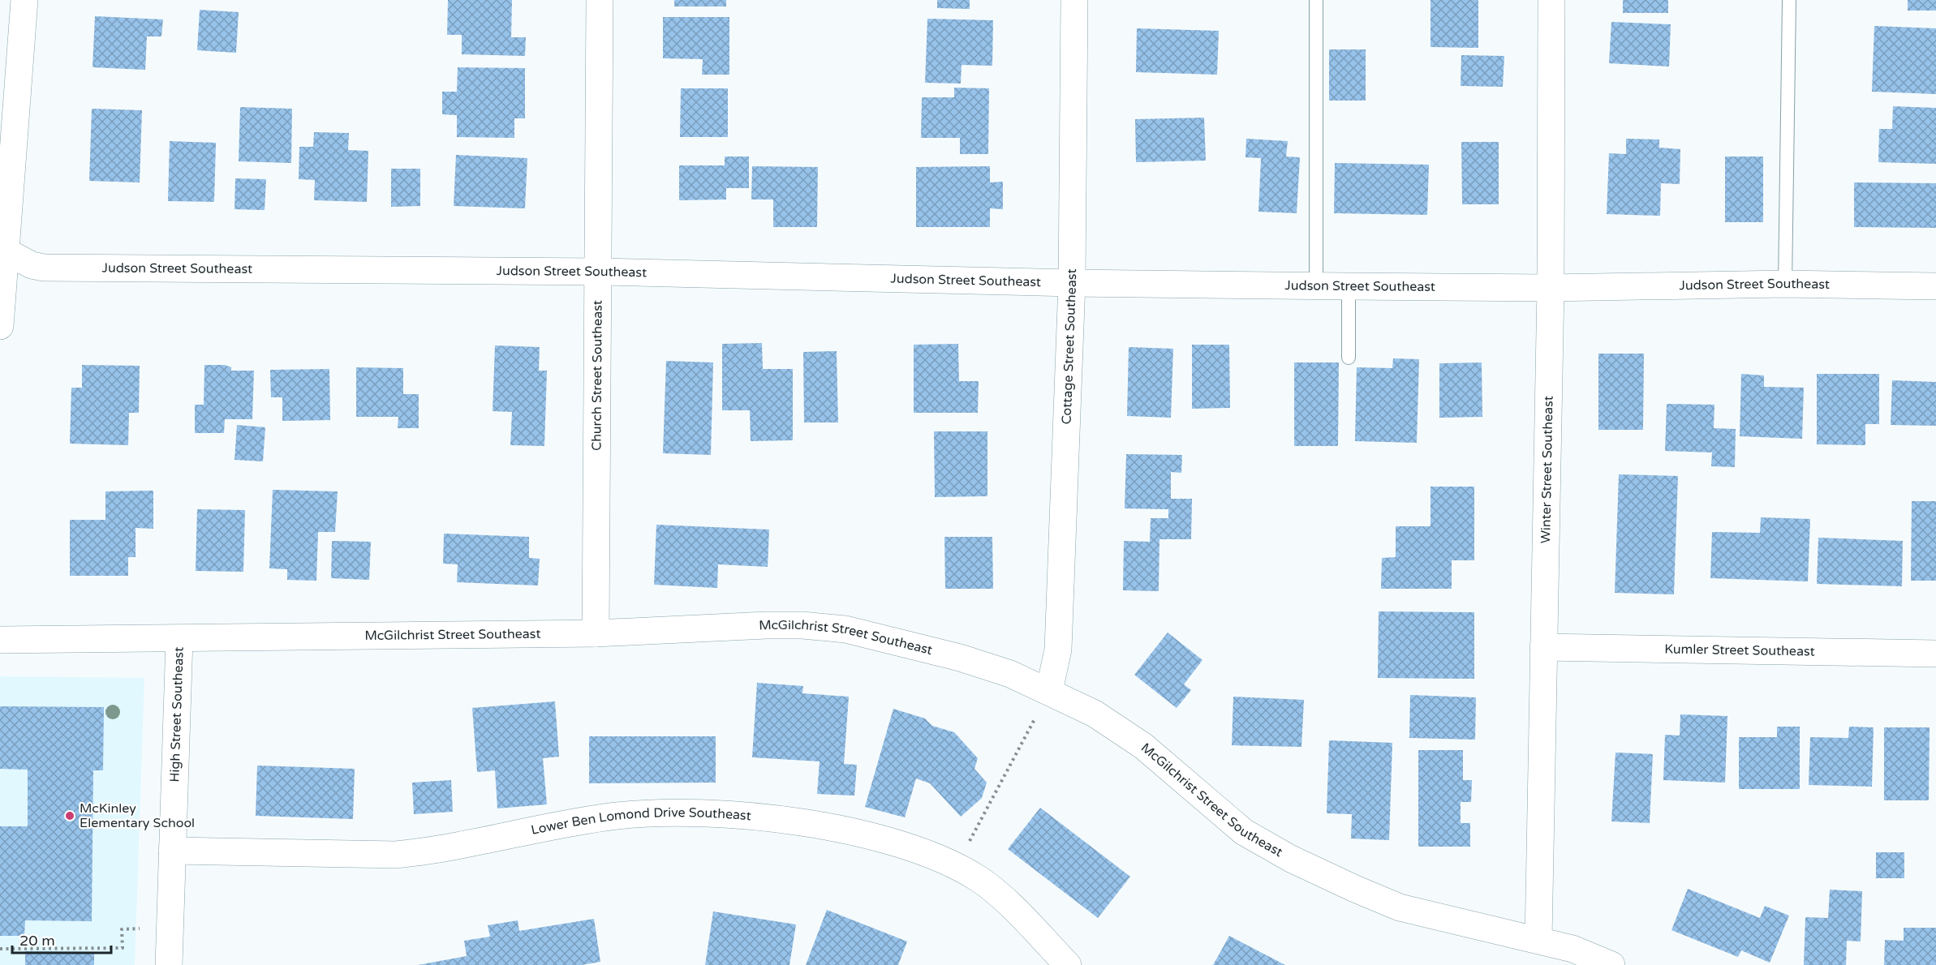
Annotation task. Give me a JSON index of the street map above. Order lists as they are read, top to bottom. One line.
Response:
{"streets":{"street":["Judson Street Southeast","Cottage Street Southeast","Church Street Southeast","Winter Street Southeast","McGilchrist Street Southeast","Kumler Street Southeast","High Street Southeast","Lower Ben Lomond Drive Southeast"]},"crossings":[["Judson Street Southeast","Cottage Street Southeast"],["Judson Street Southeast","Church Street Southeast"],["Judson Street Southeast","Winter Street Southeast"],["Cottage Street Southeast","McGilchrist Street Southeast"],["Church Street Southeast","McGilchrist Street Southeast"],["Winter Street Southeast","McGilchrist Street Southeast"],["Winter Street Southeast","Kumler Street Southeast"],["McGilchrist Street Southeast","High Street Southeast"],["High Street Southeast","Lower Ben Lomond Drive Southeast"]],"places":["McKinley Elementary School"],"scale_bar":"20 m"}
